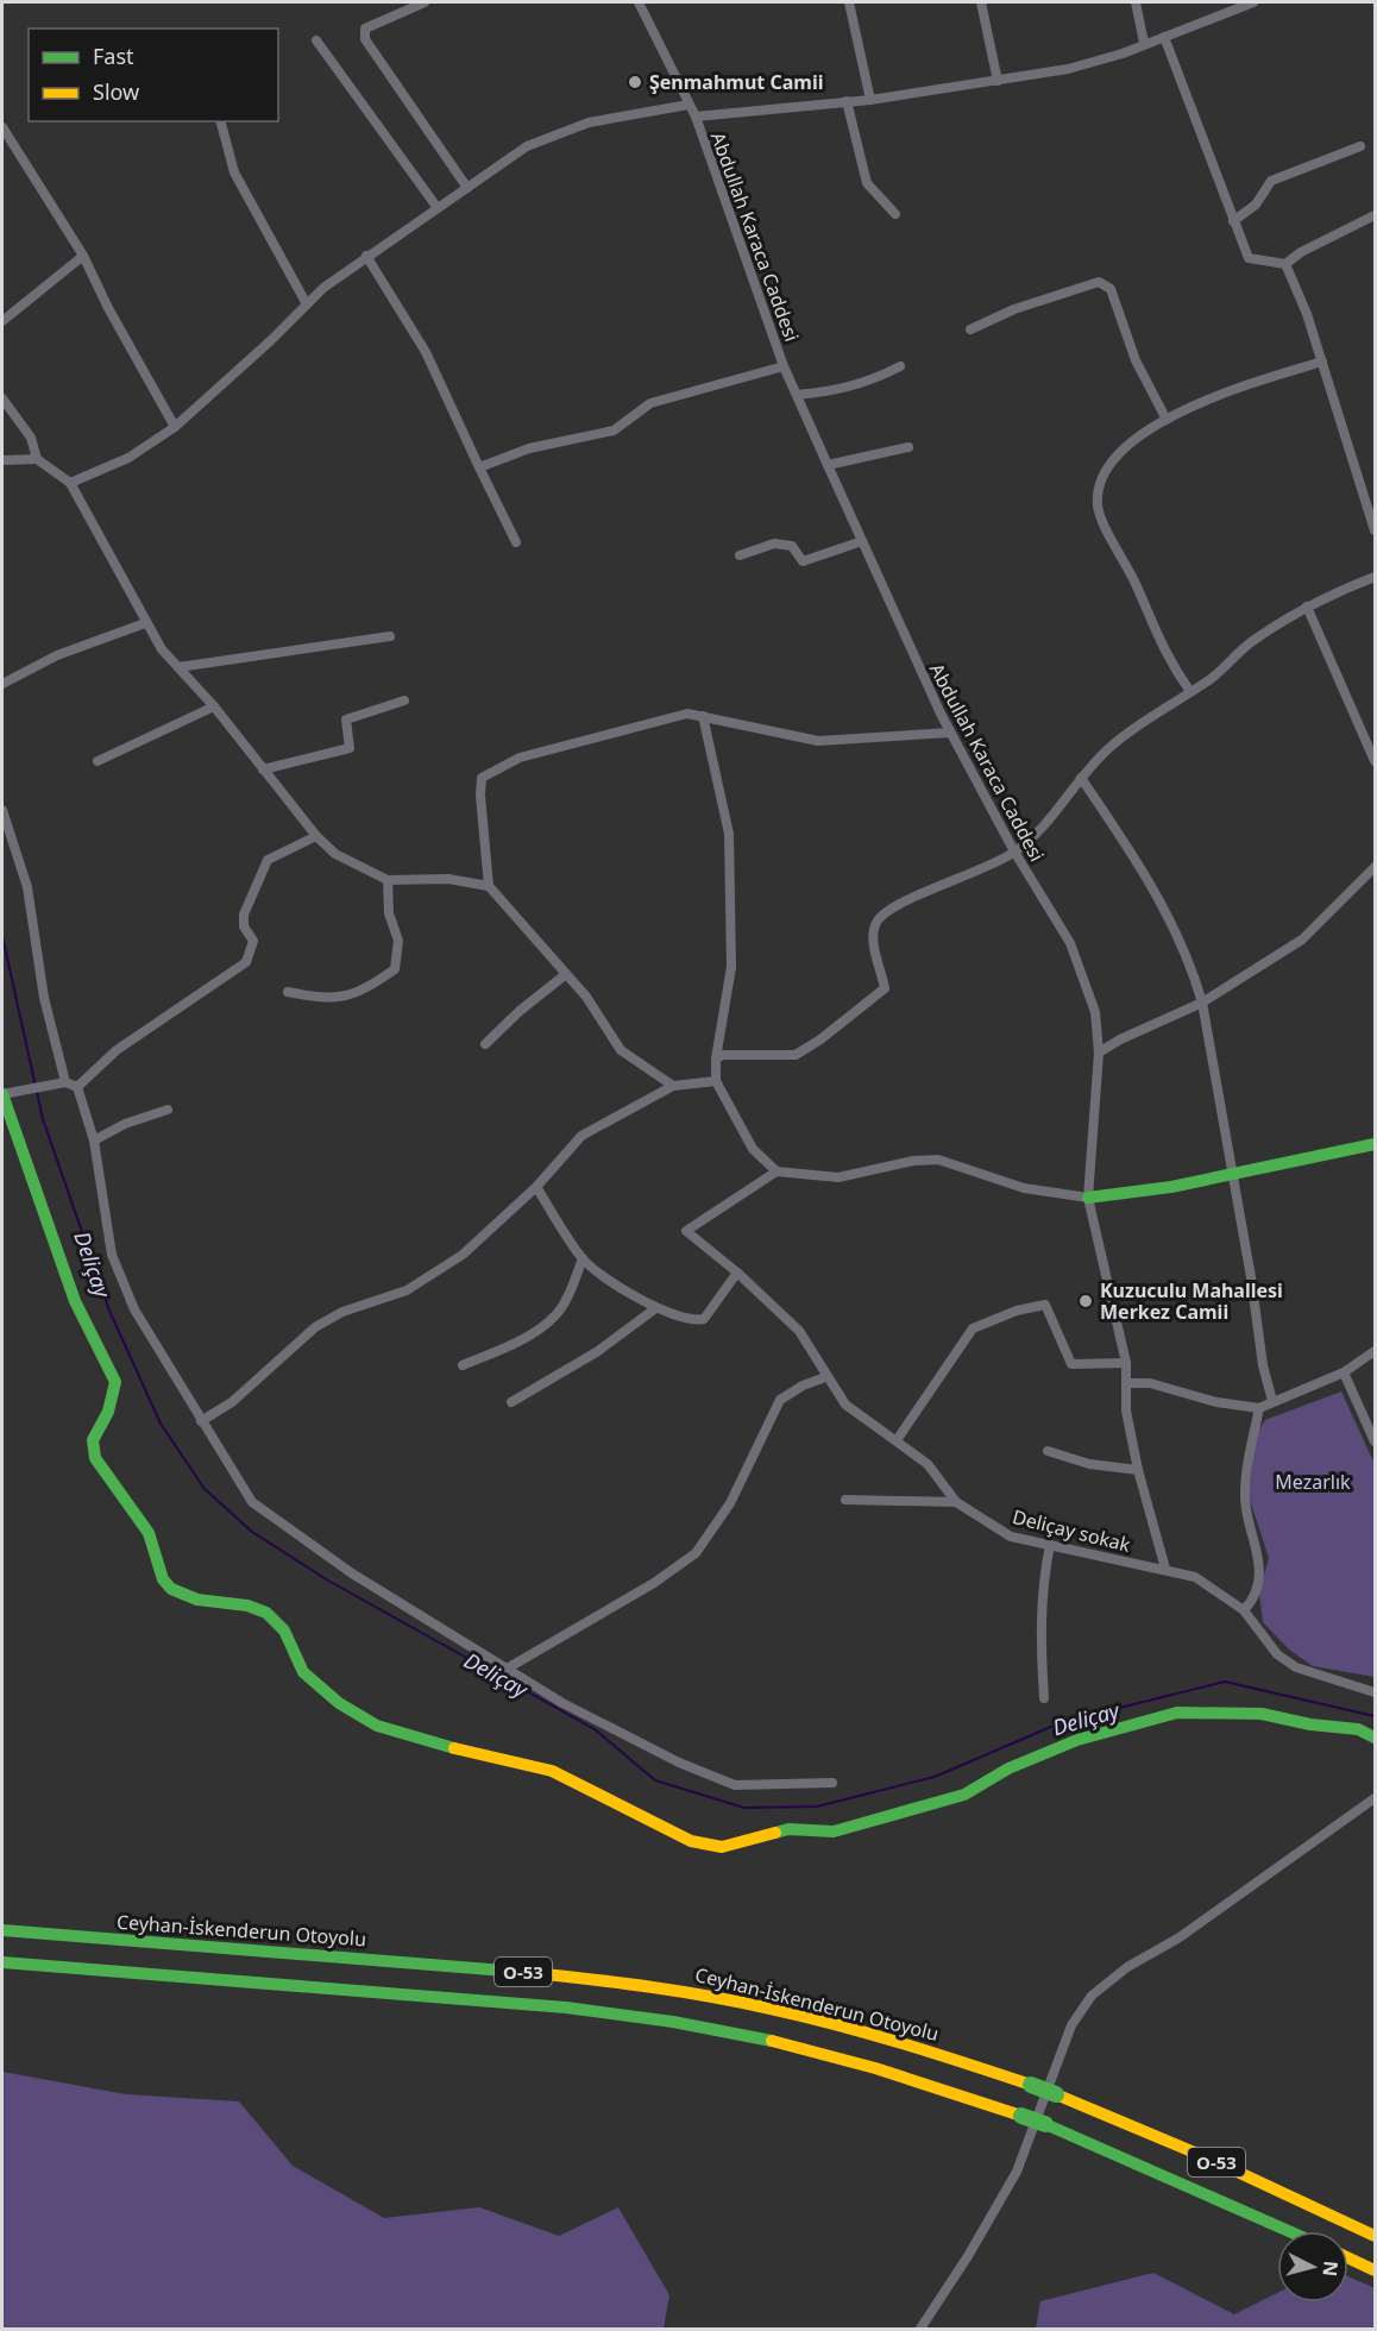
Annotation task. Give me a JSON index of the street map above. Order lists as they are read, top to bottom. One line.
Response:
{"streets":{"main road":["Ceyhan-İskenderun Otoyolu","O-53"],"street":["Abdullah Karaca Caddesi","Deliçay sokak"]},"crossings":[["Abdullah Karaca Caddesi","Deliçay sokak"]],"water":["Deliçay"],"parks":["Mezarlık"],"places":["Şenmahmut Camii","Kuzuculu Mahallesi Merkez Camii"],"legend":["Fast","Slow"],"north":"right"}
